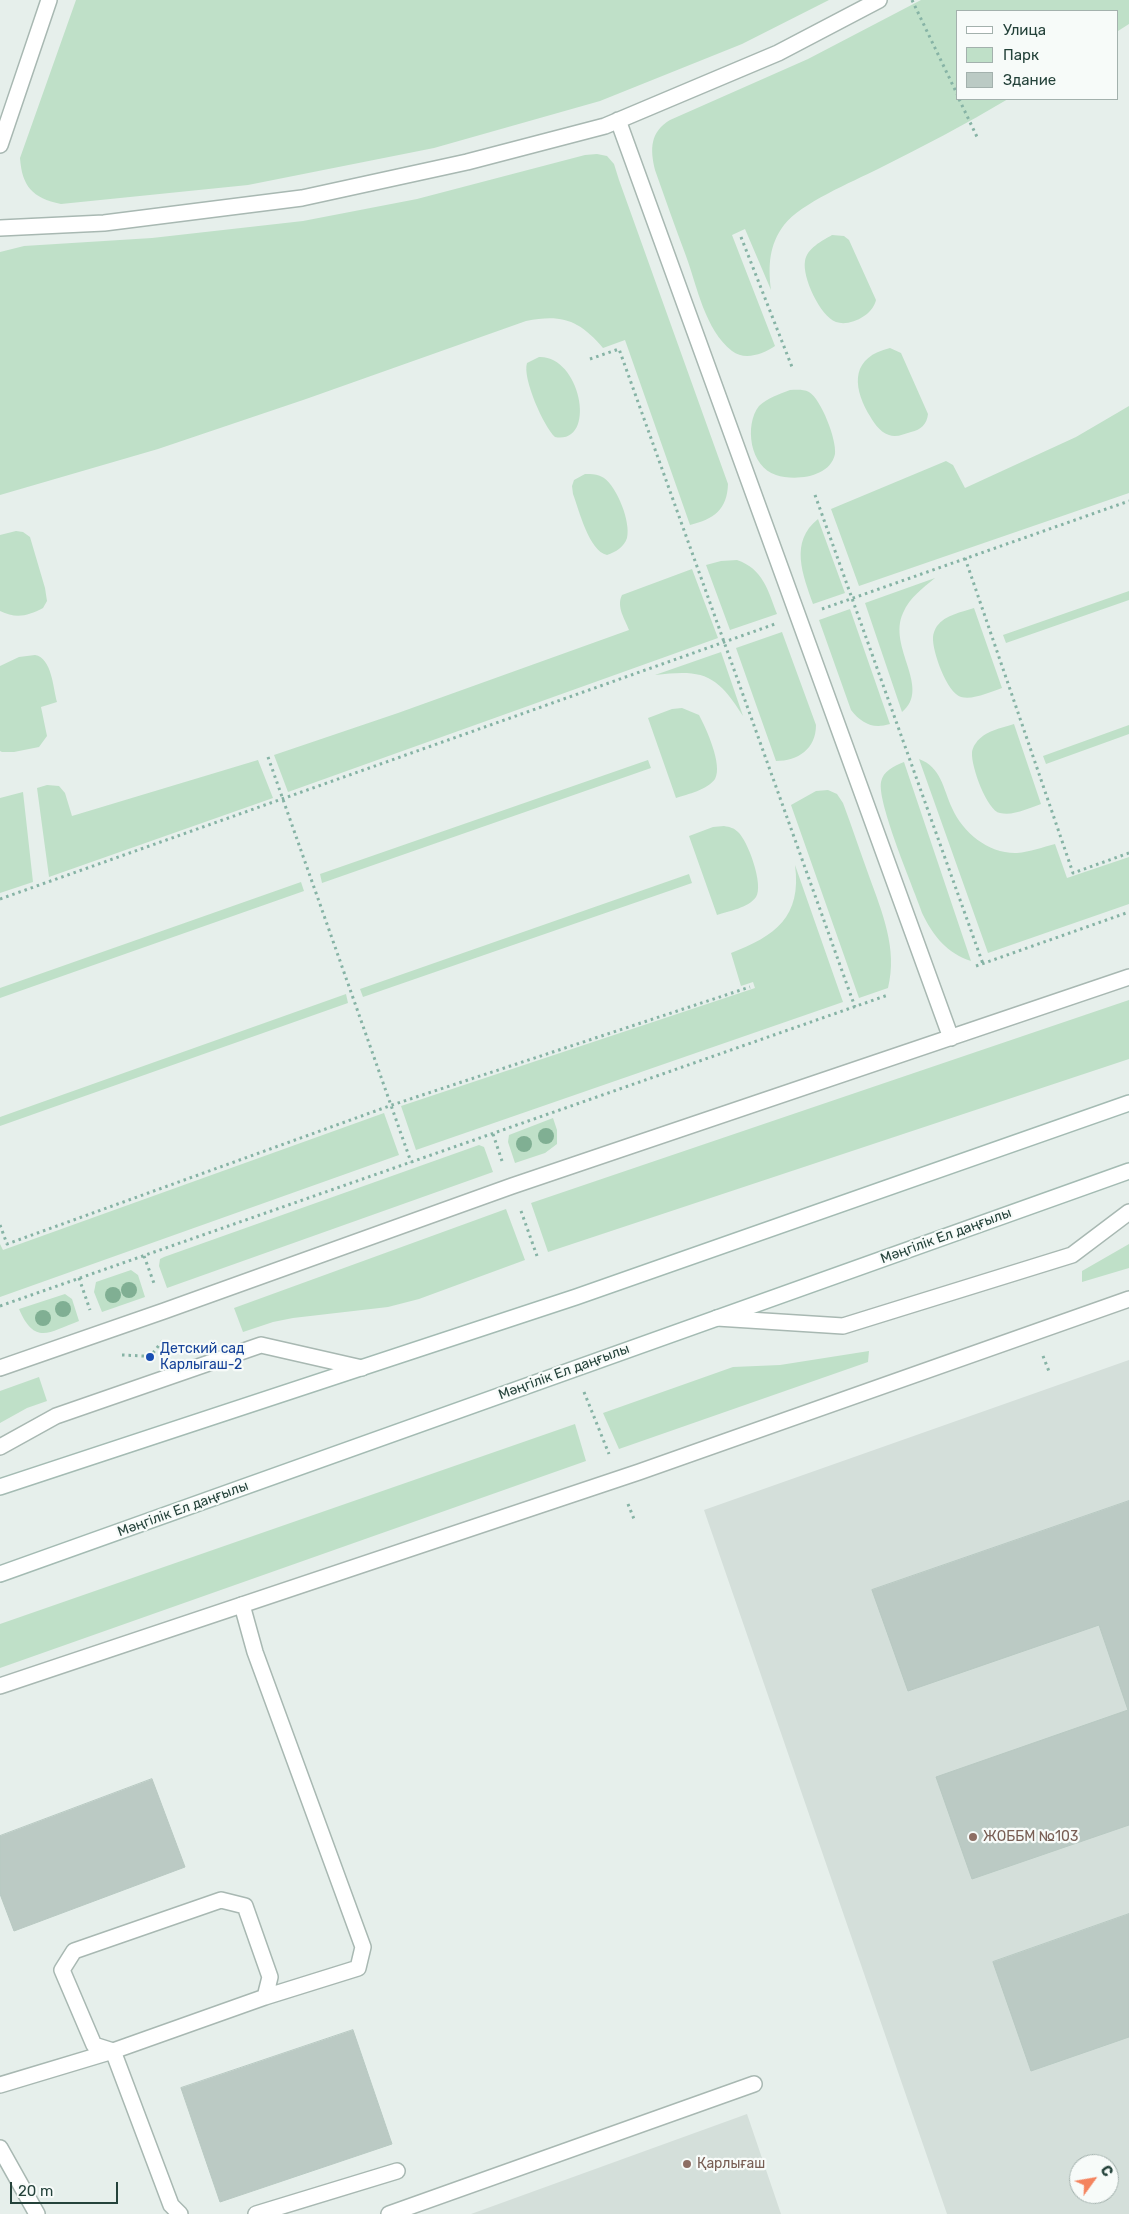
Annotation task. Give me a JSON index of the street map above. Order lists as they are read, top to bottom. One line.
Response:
{"streets":{"main road":["Мәңгілік Ел даңғылы"]},"places":["Детский сад Карлыгаш-2","ЖОББМ №103","Қарлығаш"],"legend":["Улица","Парк","Здание"],"scale_bar":"20 m","north":"top right"}
